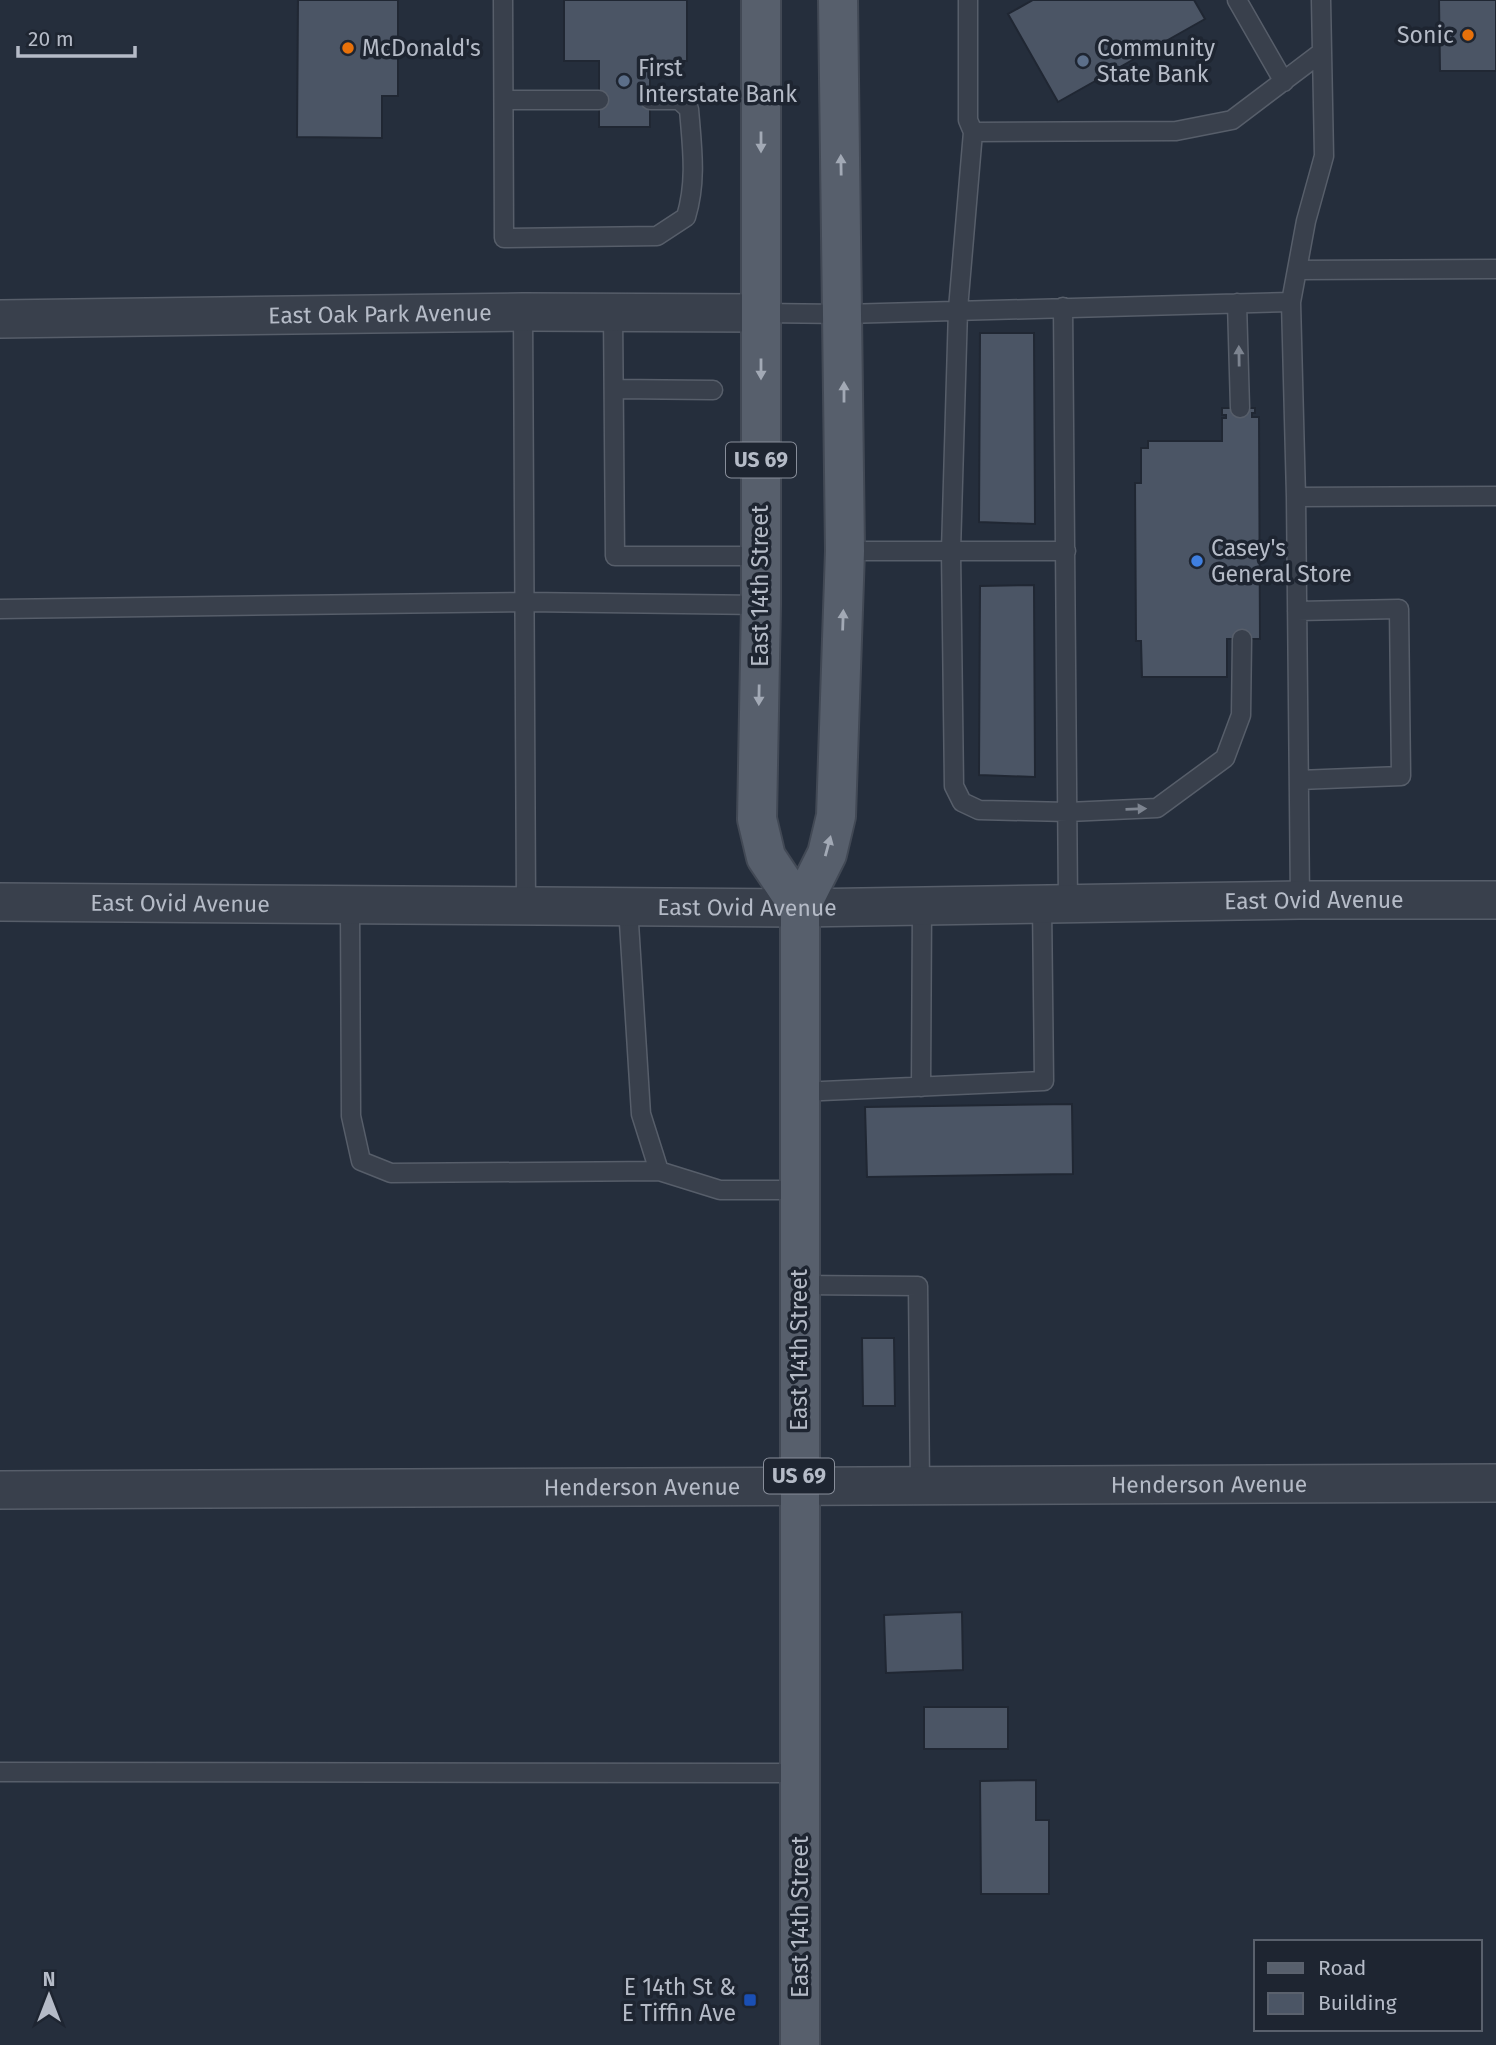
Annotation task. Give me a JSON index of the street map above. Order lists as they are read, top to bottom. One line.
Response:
{"streets":{"main road":["US 69","East 14th Street"],"street":["East Oak Park Avenue","East Ovid Avenue","Henderson Avenue"]},"crossings":[["East Oak Park Avenue","East 14th Street"],["East 14th Street","East Ovid Avenue"],["East 14th Street","Henderson Avenue"]],"places":{"other":["Sonic","McDonald's","Community State Bank","First Interstate Bank","Casey's General Store"],"transit":["E 14th St & E Tiffin Ave"]},"legend":["Road","Building"],"scale_bar":"20 m","north":"top"}
